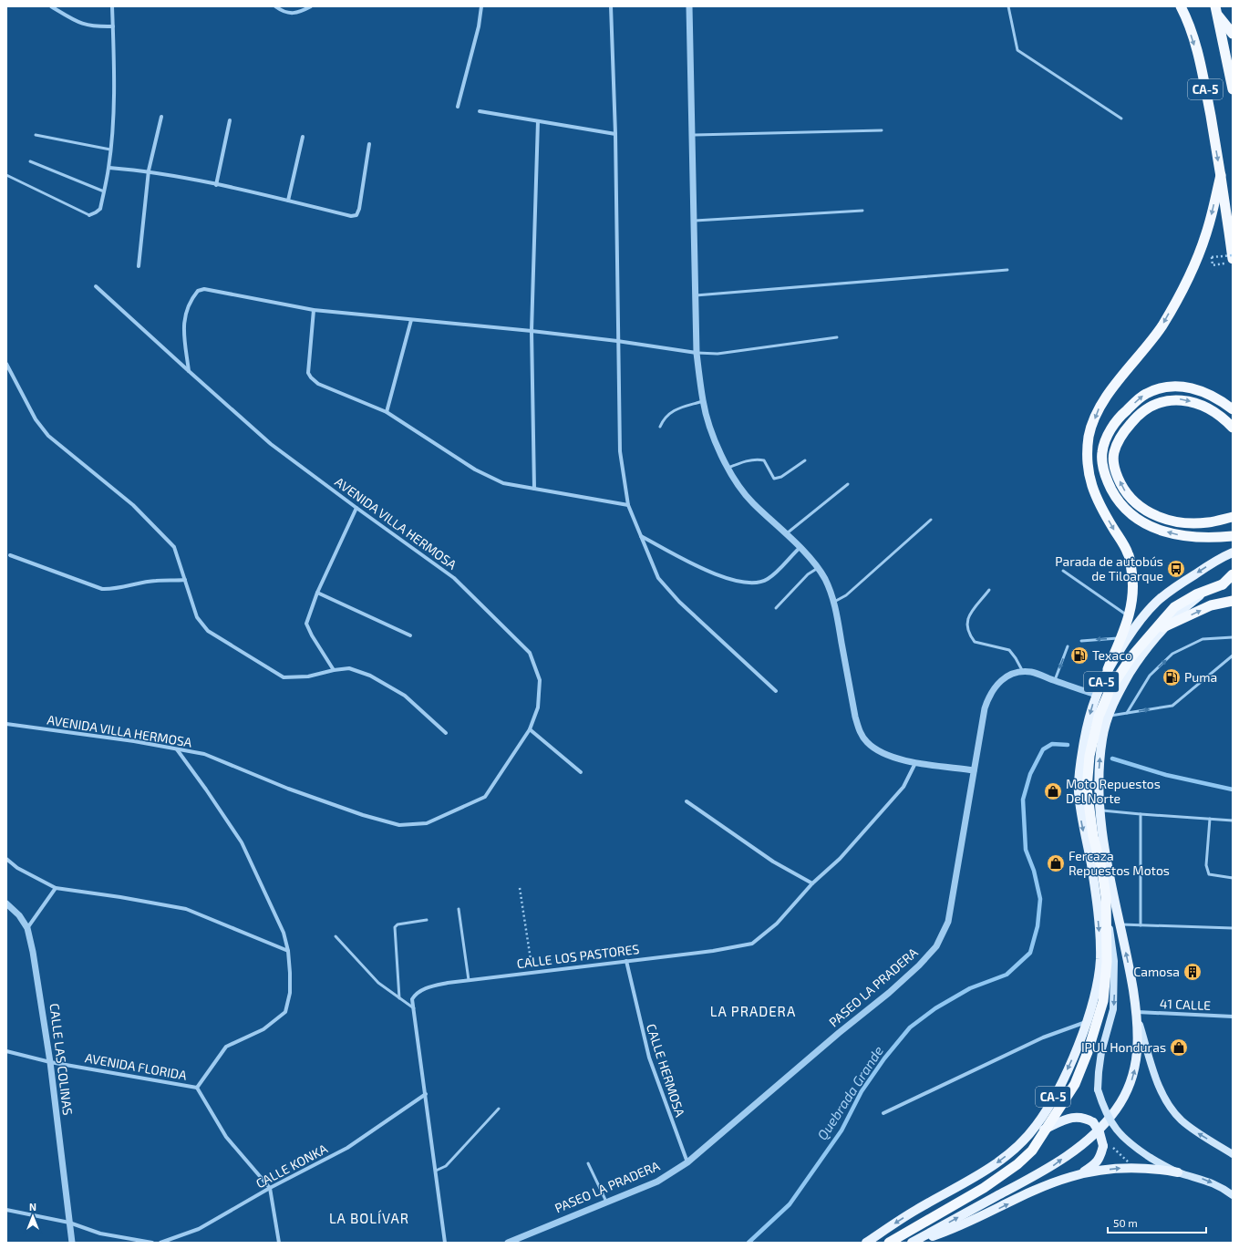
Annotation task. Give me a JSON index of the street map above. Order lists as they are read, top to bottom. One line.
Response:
{"streets":{"highway":["CA-5"],"street":["AVENIDA VILLA HERMOSA","CALLE LOS PASTORES","PASEO LA PRADERA","41 CALLE","CALLE LAS COLINAS","AVENIDA FLORIDA","CALLE HERMOSA","CALLE KONKA"]},"crossings":[["CA-5","PASEO LA PRADERA"],["CA-5","41 CALLE"],["CALLE LOS PASTORES","CALLE HERMOSA"],["CALLE LOS PASTORES","CALLE KONKA"],["PASEO LA PRADERA","CALLE HERMOSA"],["CALLE LAS COLINAS","AVENIDA FLORIDA"]],"districts":["LA PRADERA","LA BOLÍVAR"],"water":["Quebrada Grande"],"places":{"bus stop":["Parada de autobús de Tiloarque"],"fuel station":["Texaco","Puma"],"shop":["Moto Repuestos Del Norte","Fercaza Repuestos Motos","IPUL Honduras"],"building":["Camosa"]},"scale_bar":"50 m","north":"top"}
